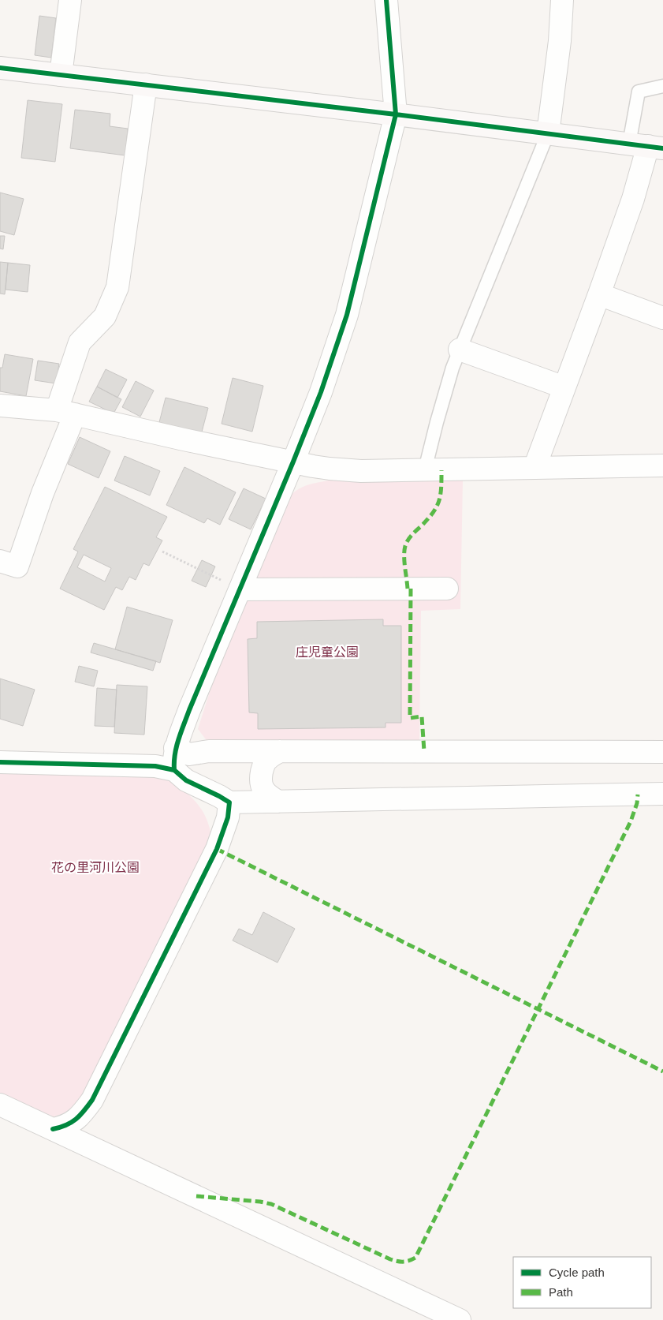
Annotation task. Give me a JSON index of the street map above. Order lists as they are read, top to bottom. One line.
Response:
{"parks":["庄児童公園","花の里河川公園"],"legend":["Cycle path","Path"]}
